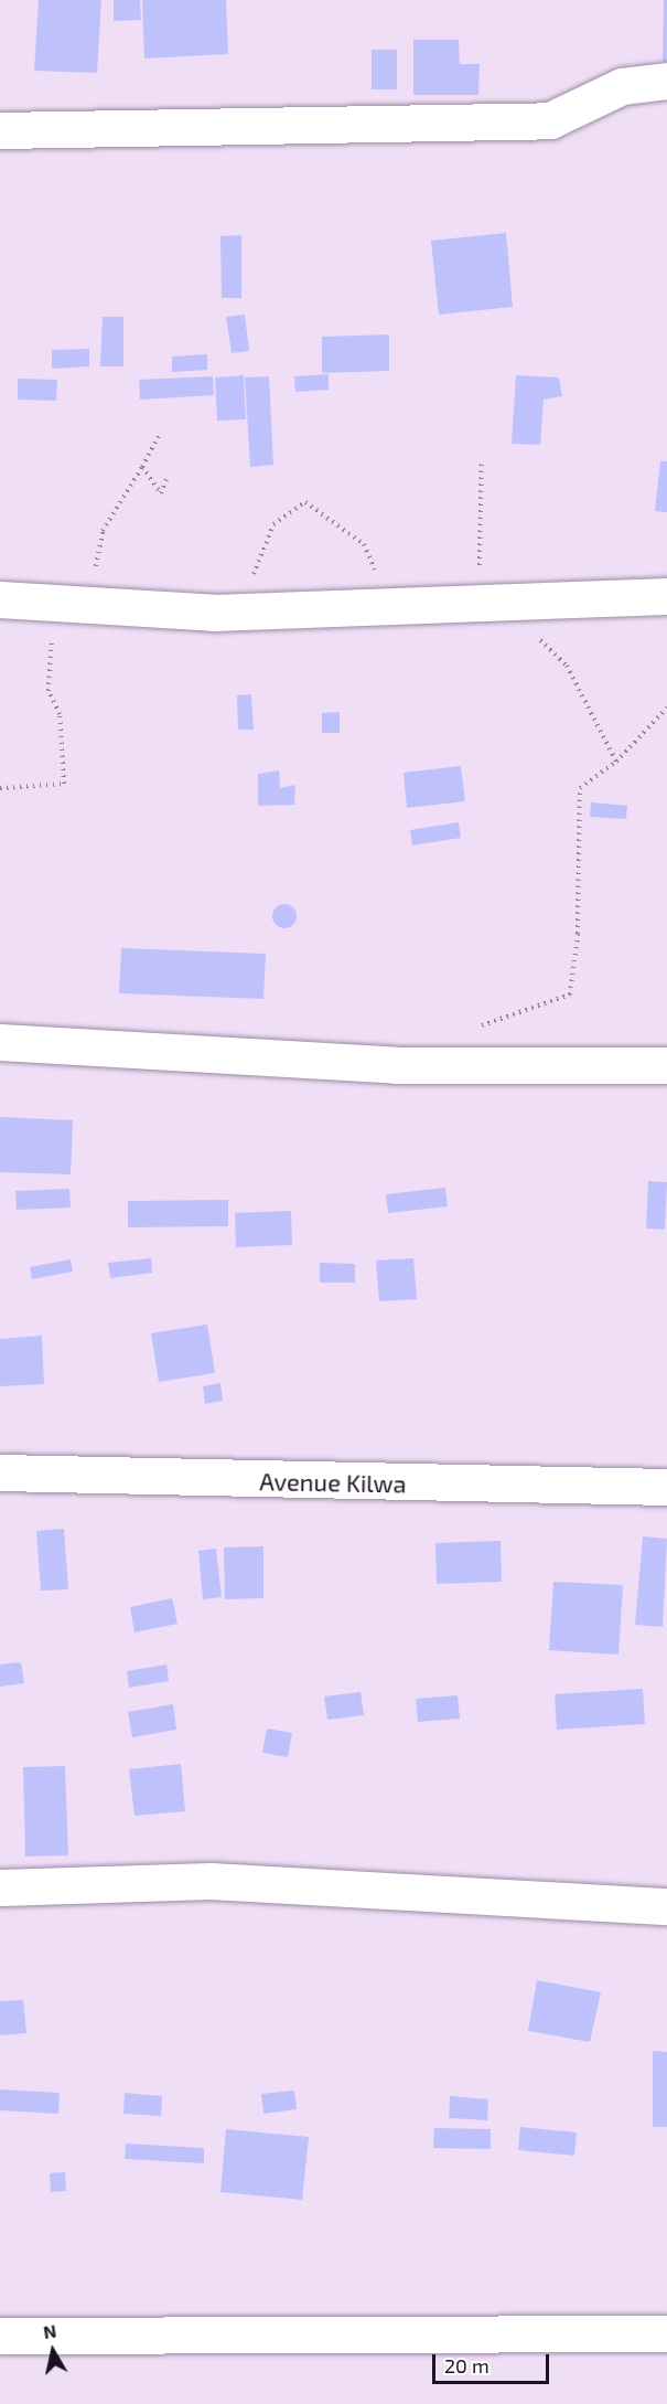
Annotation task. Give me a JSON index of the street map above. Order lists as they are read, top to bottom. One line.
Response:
{"streets":{"street":["Avenue Kilwa"]},"scale_bar":"20 m","north":"top"}
